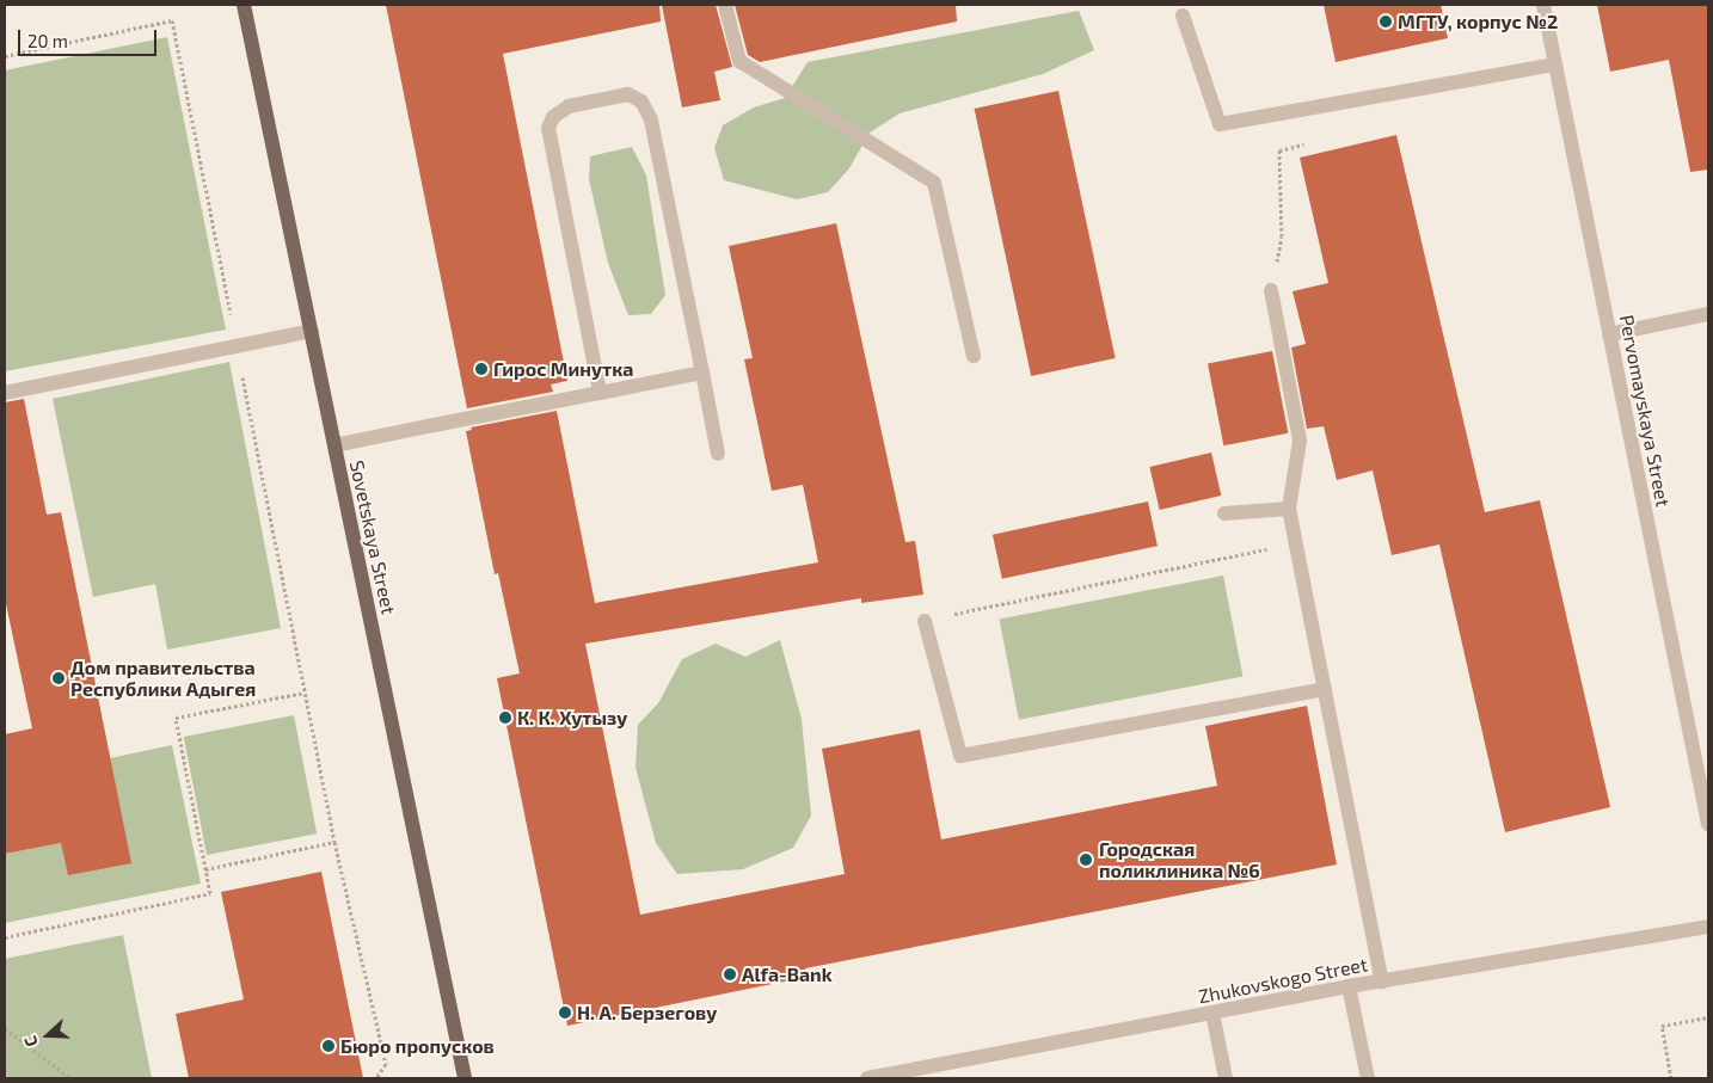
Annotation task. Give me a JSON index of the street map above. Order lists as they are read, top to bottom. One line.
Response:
{"streets":{"main road":["Sovetskaya Street"],"street":["Pervomayskaya Street","Zhukovskogo Street"]},"places":["МГТУ, корпус №2","Гирос Минутка","Дом правительства Республики Адыгея","К. К. Хутызу","Городская поликлиника №6","Alfa-Bank","Н. А. Берзегову","Бюро пропусков"],"scale_bar":"20 m","north":"left"}
